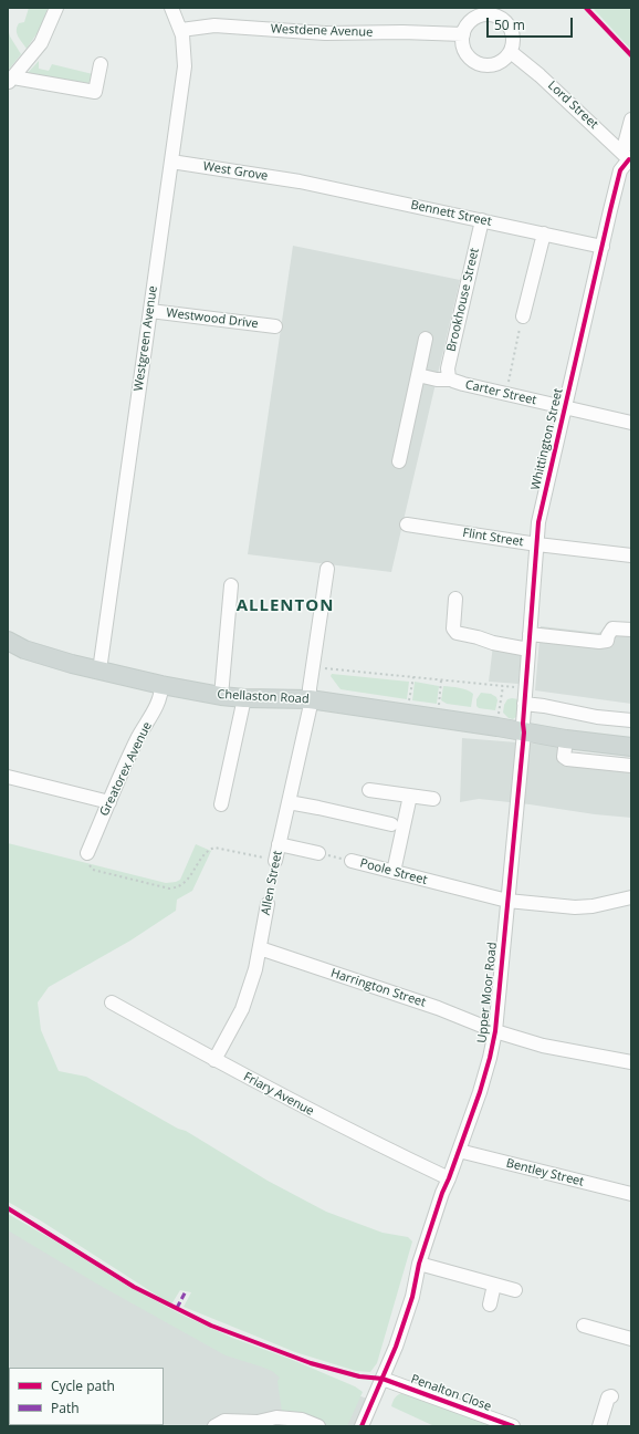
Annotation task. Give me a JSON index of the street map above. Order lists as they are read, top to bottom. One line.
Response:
{"streets":{"main road":["Chellaston Road"],"street":["Westdene Avenue","Lord Street","West Grove","Bennett Street","Brookhouse Street","Westwood Drive","Westgreen Avenue","Carter Street","Whittington Street","Flint Street","Greatorex Avenue","Poole Street","Allen Street","Harrington Street","Upper Moor Road","Friary Avenue","Bentley Street","Penalton Close"]},"crossings":[["Westdene Avenue","Lord Street"],["Westdene Avenue","Westgreen Avenue"],["Lord Street","Whittington Street"],["West Grove","Bennett Street"],["West Grove","Westgreen Avenue"],["Bennett Street","Brookhouse Street"],["Bennett Street","Whittington Street"],["Brookhouse Street","Carter Street"],["Westwood Drive","Westgreen Avenue"],["Westgreen Avenue","Chellaston Road"],["Carter Street","Whittington Street"],["Whittington Street","Flint Street"],["Whittington Street","Chellaston Road"],["Whittington Street","Upper Moor Road"],["Chellaston Road","Greatorex Avenue"],["Chellaston Road","Allen Street"],["Chellaston Road","Upper Moor Road"],["Poole Street","Upper Moor Road"],["Allen Street","Harrington Street"],["Allen Street","Friary Avenue"],["Harrington Street","Upper Moor Road"],["Upper Moor Road","Friary Avenue"],["Upper Moor Road","Bentley Street"],["Upper Moor Road","Penalton Close"]],"districts":["ALLENTON"],"legend":["Cycle path","Path"],"scale_bar":"50 m"}
